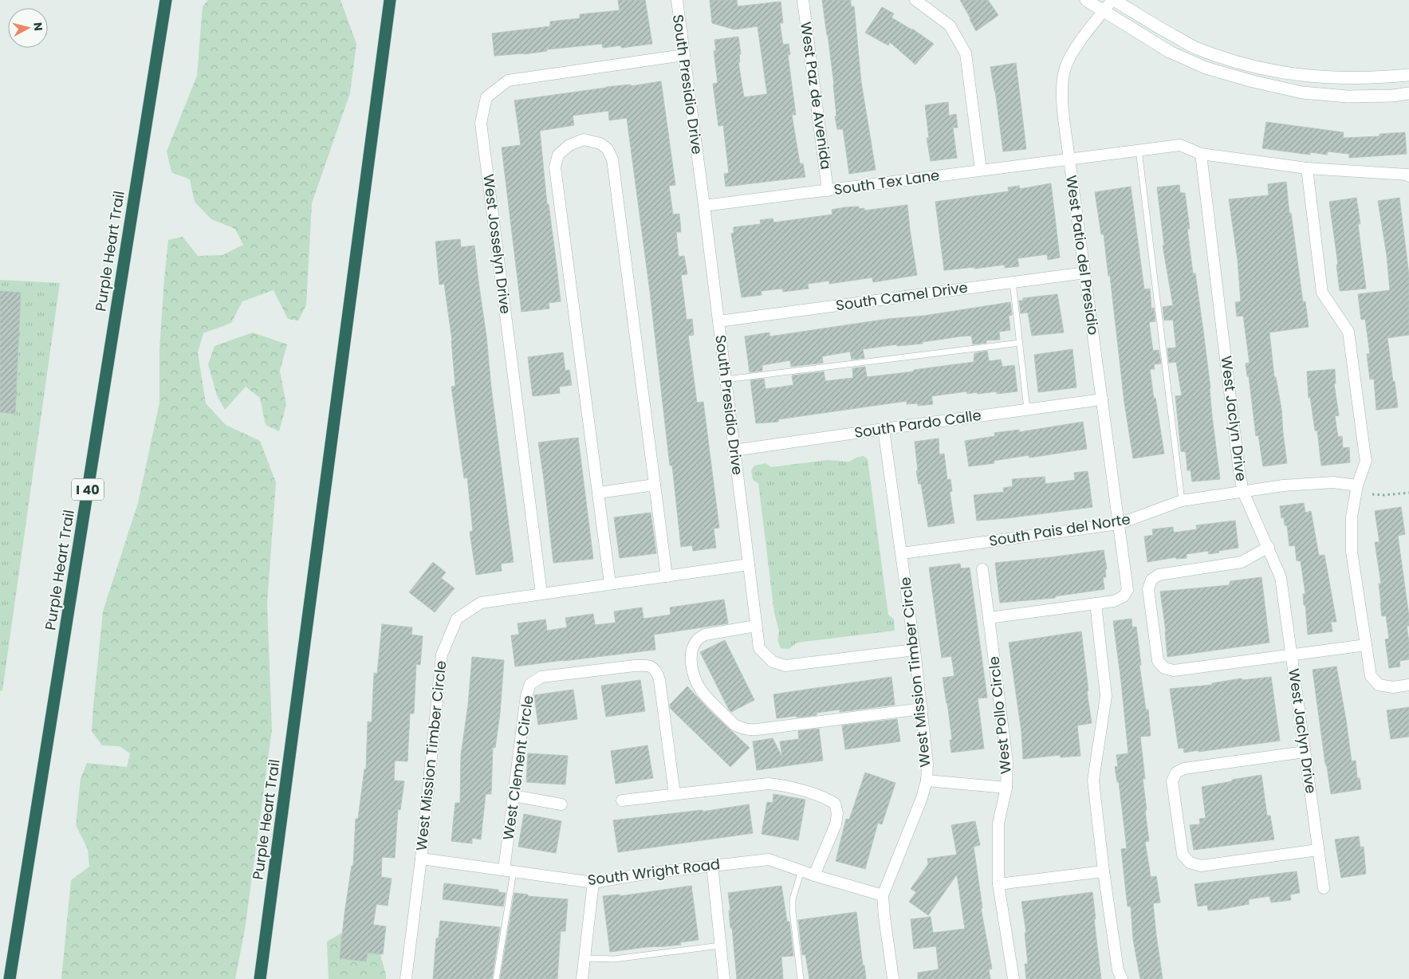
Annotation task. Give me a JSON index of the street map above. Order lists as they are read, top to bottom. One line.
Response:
{"streets":{"highway":["Purple Heart Trail","I 40"],"street":["South Presidio Drive","West Paz de Avenida","South Tex Lane","West Josselyn Drive","West Patio del Presidio","South Camel Drive","West Jaclyn Drive","South Pardo Calle","South Pais del Norte","West Mission Timber Circle","West Pollo Circle","West Clement Circle","South Wright Road"]},"crossings":[["South Presidio Drive","South Tex Lane"],["South Presidio Drive","West Josselyn Drive"],["South Presidio Drive","South Camel Drive"],["South Presidio Drive","South Pardo Calle"],["South Presidio Drive","West Mission Timber Circle"],["West Paz de Avenida","South Tex Lane"],["South Tex Lane","West Patio del Presidio"],["South Tex Lane","West Jaclyn Drive"],["West Josselyn Drive","West Mission Timber Circle"],["West Patio del Presidio","South Camel Drive"],["West Patio del Presidio","South Pardo Calle"],["West Patio del Presidio","South Pais del Norte"],["West Jaclyn Drive","South Pais del Norte"],["South Pardo Calle","West Mission Timber Circle"],["South Pais del Norte","West Mission Timber Circle"],["West Mission Timber Circle","South Wright Road"],["West Clement Circle","South Wright Road"]],"north":"right"}
